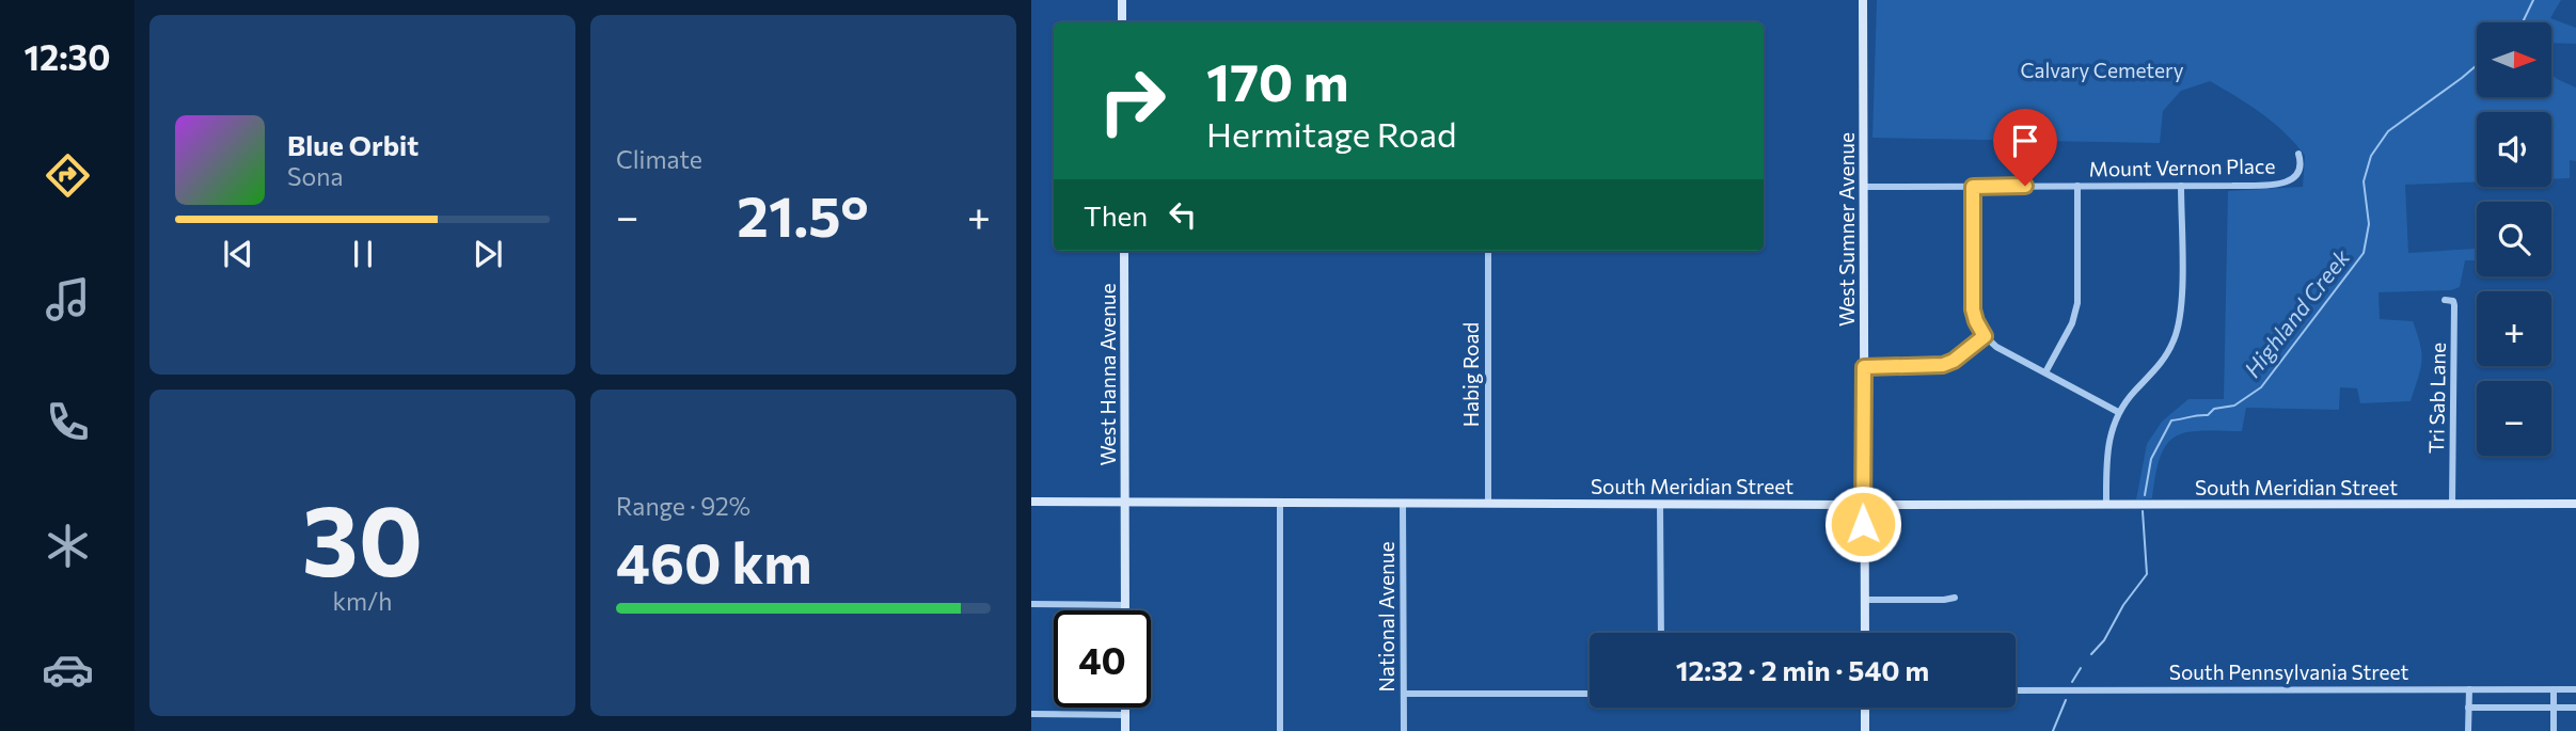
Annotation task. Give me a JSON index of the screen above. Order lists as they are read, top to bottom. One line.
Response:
{"streets":{"main road":["West Sumner Avenue","West Hanna Avenue","South Meridian Street"],"street":["Mount Vernon Place","Habig Road","Tri Sab Lane","National Avenue","South Pennsylvania Street"]},"crossings":[["Mount Vernon Place","West Sumner Avenue"],["West Sumner Avenue","South Meridian Street"],["West Hanna Avenue","South Meridian Street"],["Habig Road","South Meridian Street"],["Tri Sab Lane","South Meridian Street"],["South Meridian Street","National Avenue"]],"water":["Highland Creek"],"parks":["Calvary Cemetery"],"north":"right","page":{"tabs":"12:30","tile":["Climate",["30","km/h"],["Range · 92%","460 km"]],"map_buttons":["+","−"],"turn":["170 m","Hermitage Road"],"song":["Blue Orbit","Sona"],"then":"Then","heat":["−","21.5°","+"],"limit":"40","trip":"12:32 · 2 min · 540 m"}}
